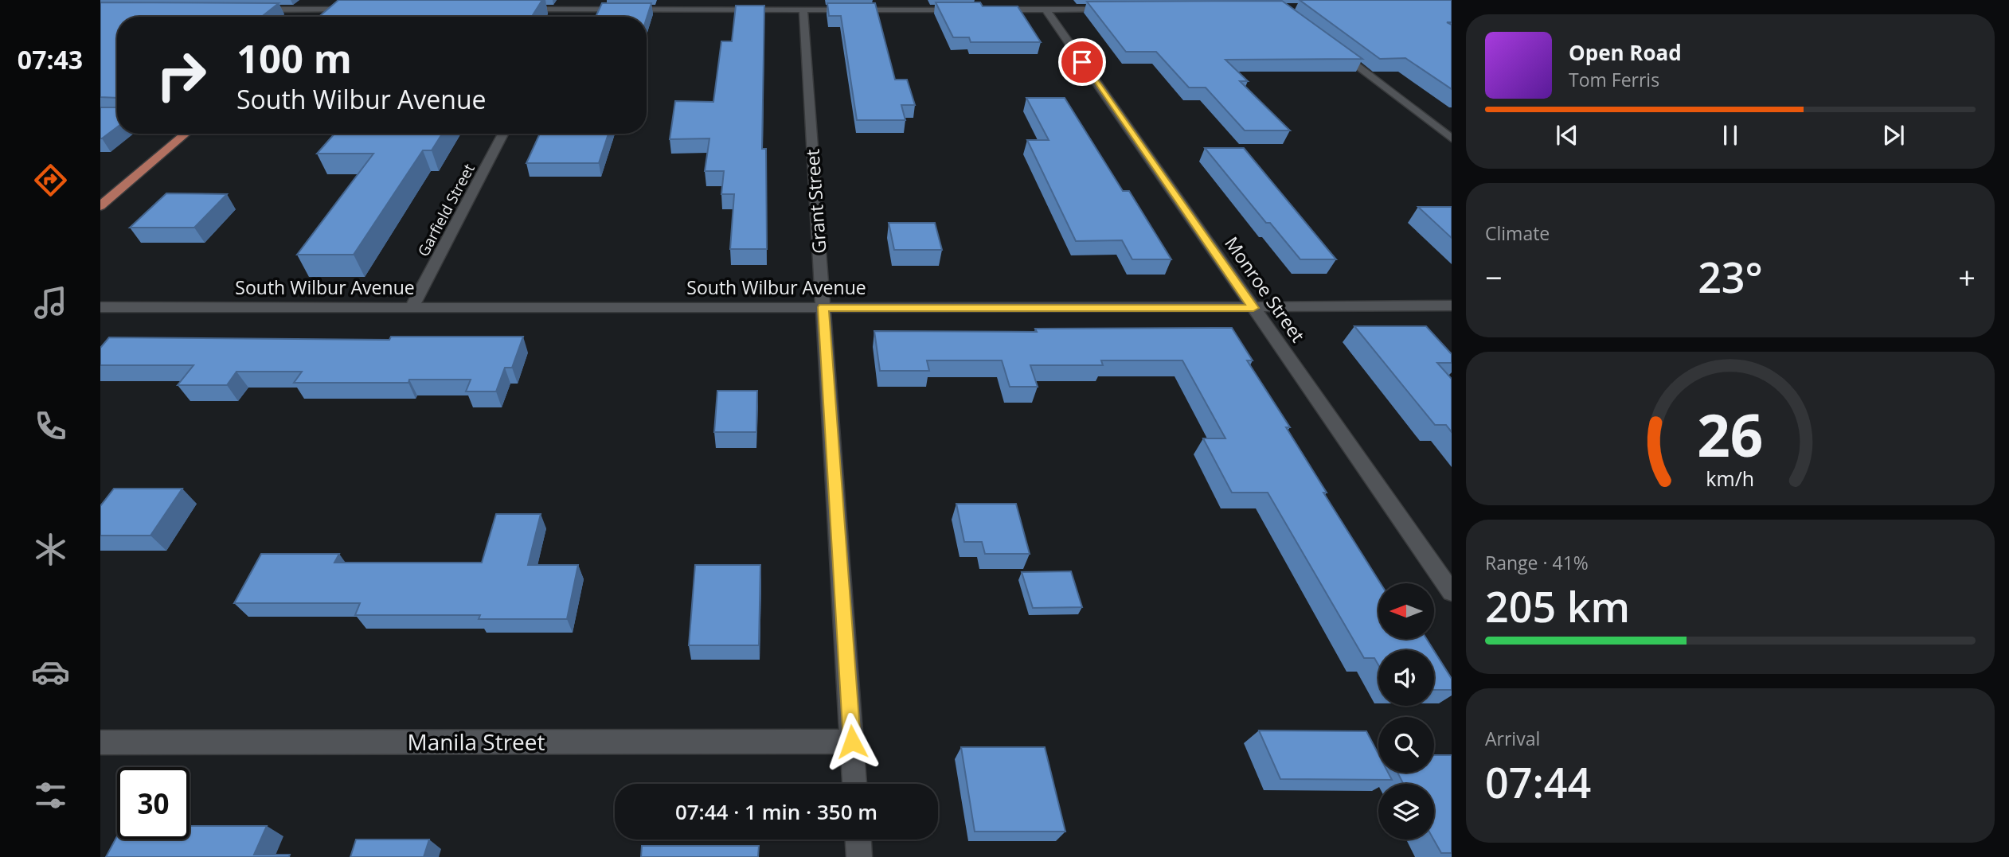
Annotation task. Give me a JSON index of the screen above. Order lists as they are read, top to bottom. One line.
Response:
{"streets":{"street":["Grant Street","Garfield Street","South Wilbur Avenue","Monroe Street","Manila Street"]},"crossings":[["Grant Street","South Wilbur Avenue"],["Grant Street","Manila Street"],["Garfield Street","South Wilbur Avenue"],["South Wilbur Avenue","Monroe Street"]],"north":"left","page":{"tabs":"07:43","turn":["100 m","South Wilbur Avenue"],"song":["Open Road","Tom Ferris"],"tile":["Climate",["Range · 41%","205 km"],["Arrival","07:44"]],"heat":["−","23°","+"],"limit":"30","trip":"07:44 · 1 min · 350 m","gauge":["26","km/h"]}}
